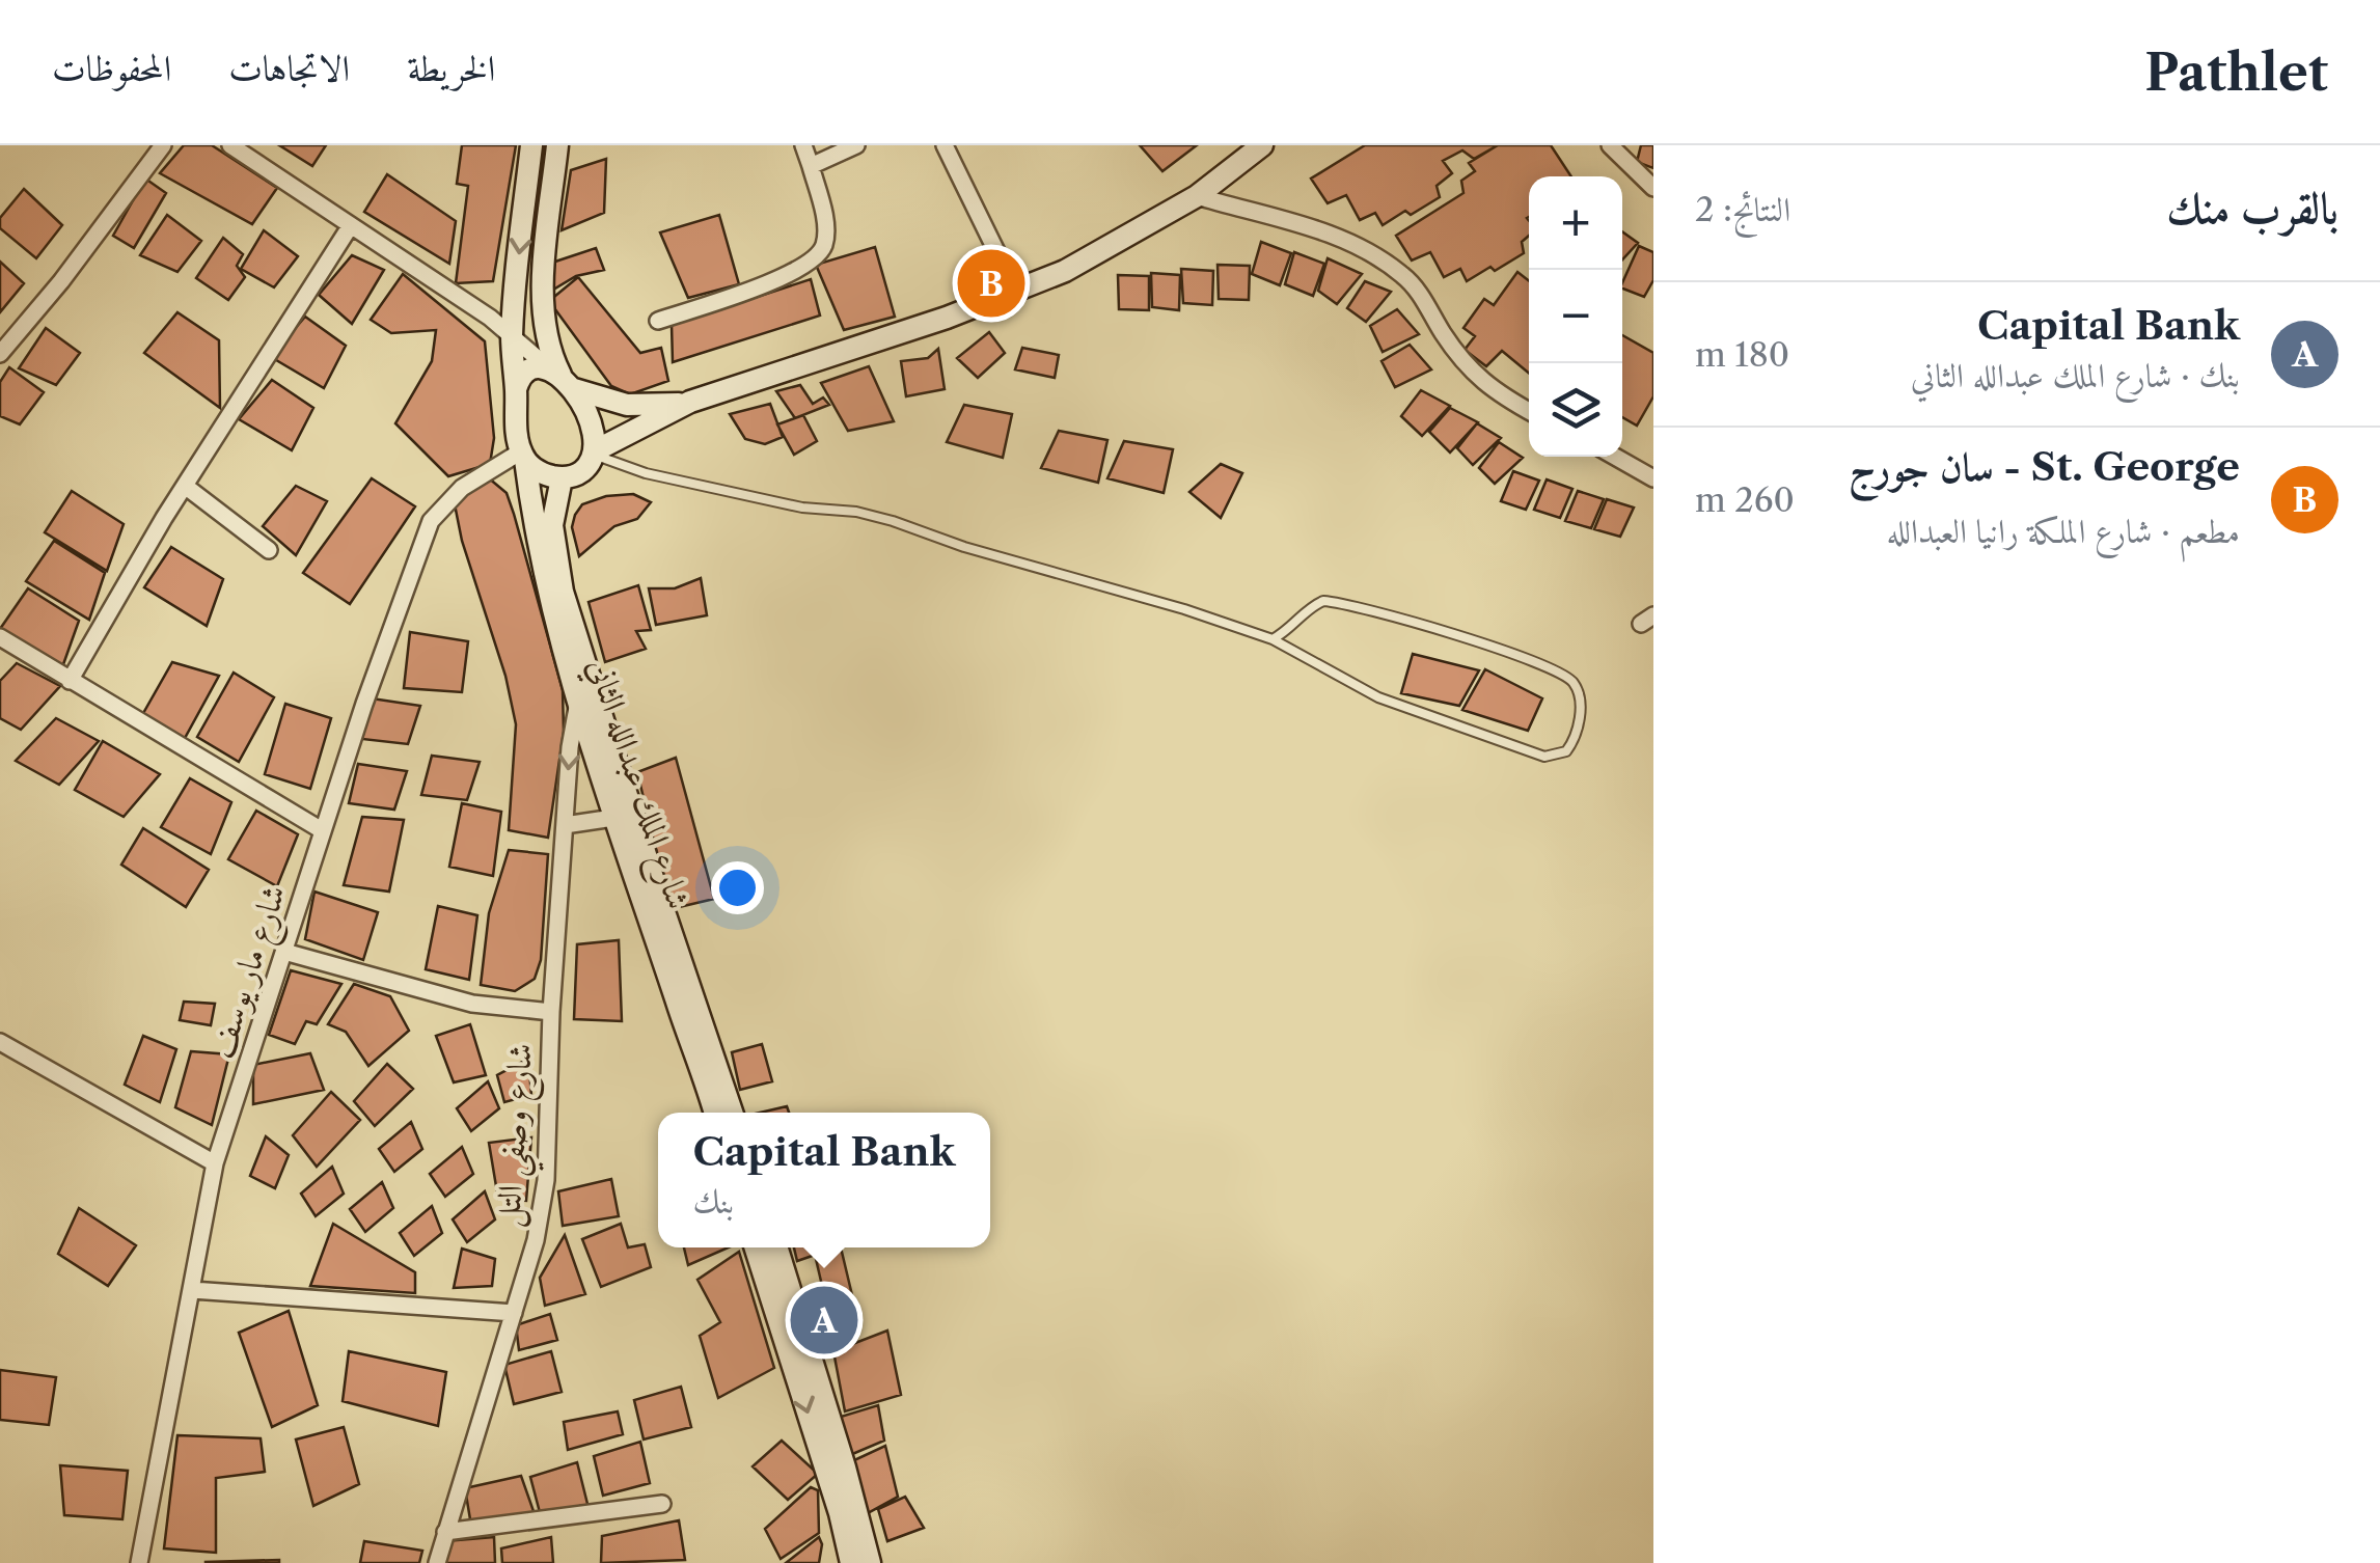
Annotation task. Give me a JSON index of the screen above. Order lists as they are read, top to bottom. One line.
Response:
{"streets":{"main road":["شارع الملك عبدالله الثاني"],"street":["شارع مار يوسف","شارع وصفي التل"]},"crossings":[["شارع الملك عبدالله الثاني","شارع مار يوسف"],["شارع الملك عبدالله الثاني","شارع وصفي التل"]],"page":{"header":"Pathlet","nav":["الخريطة","الاتجاهات","المحفوظات"],"heading":["بالقرب منك","النتائج: 2"],"map_buttons":["+","−"],"pins":["B","A"],"list":[{"mark":"A","name":"Capital Bank","note":"بنك · شارع الملك عبدالله الثاني","value":"180 m"},{"mark":"B","name":"St. George - سان جورج","note":"مطعم · شارع الملكة رانيا العبدالله","value":"260 m"}],"popup":["Capital Bank","بنك"]}}
